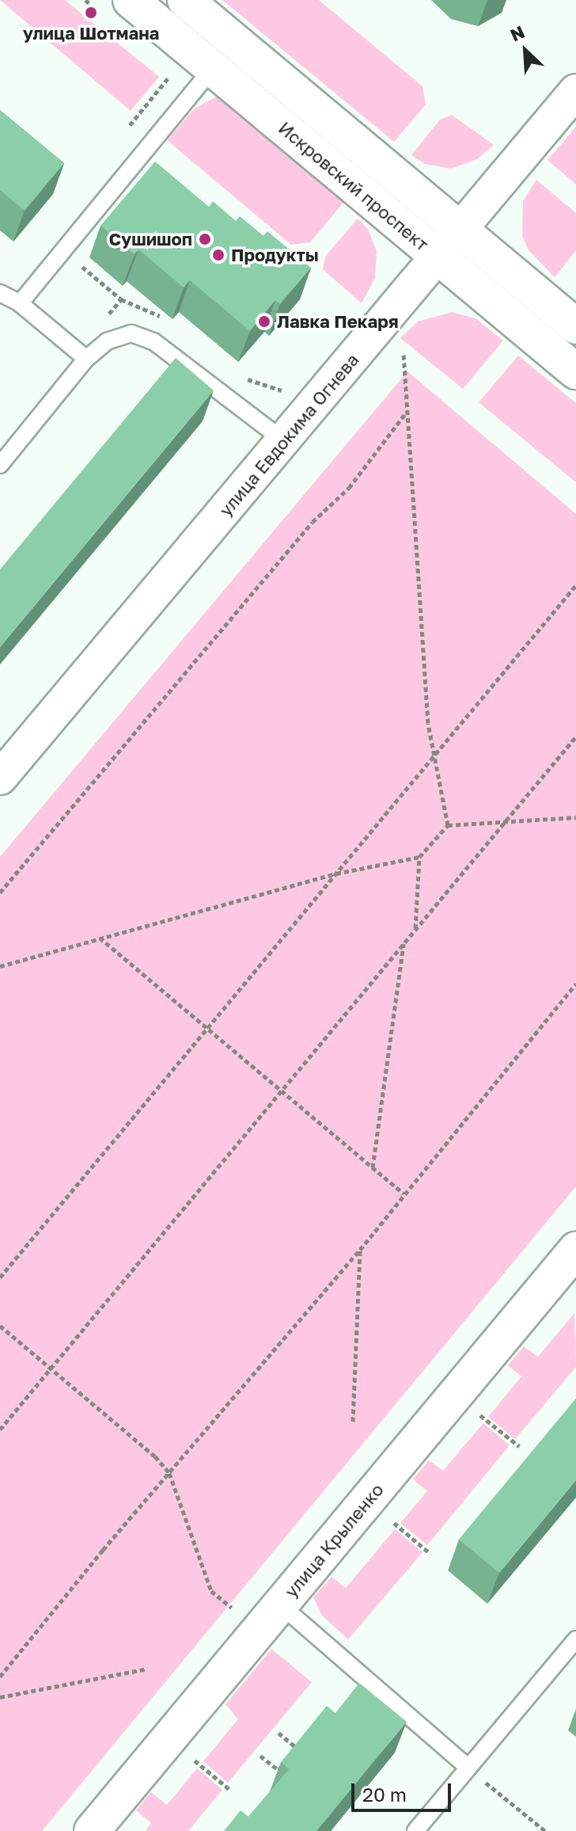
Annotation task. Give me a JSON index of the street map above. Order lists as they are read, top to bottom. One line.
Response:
{"streets":{"street":["Искровский проспект","улица Евдокима Огнева","улица Крыленко"]},"crossings":[["Искровский проспект","улица Евдокима Огнева"]],"places":["улица Шотмана","Сушишоп","Продукты","Лавка Пекаря"],"scale_bar":"20 m","north":"top left"}
